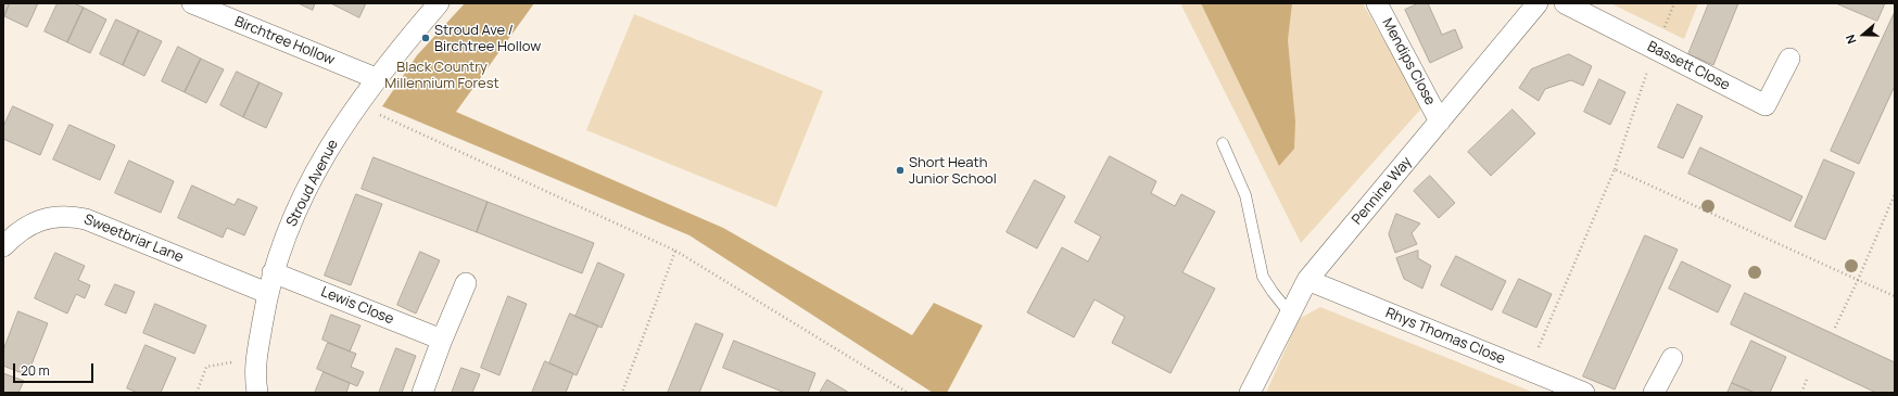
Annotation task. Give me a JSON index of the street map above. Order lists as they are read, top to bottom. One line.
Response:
{"streets":{"street":["Birchtree Hollow","Mendips Close","Bassett Close","Stroud Avenue","Pennine Way","Sweetbriar Lane","Lewis Close","Rhys Thomas Close"]},"crossings":[["Birchtree Hollow","Stroud Avenue"],["Mendips Close","Pennine Way"],["Stroud Avenue","Sweetbriar Lane"],["Stroud Avenue","Lewis Close"],["Pennine Way","Rhys Thomas Close"]],"parks":["Black Country Millennium Forest"],"places":["Stroud Ave / Birchtree Hollow","Short Heath Junior School"],"scale_bar":"20 m","north":"left"}
